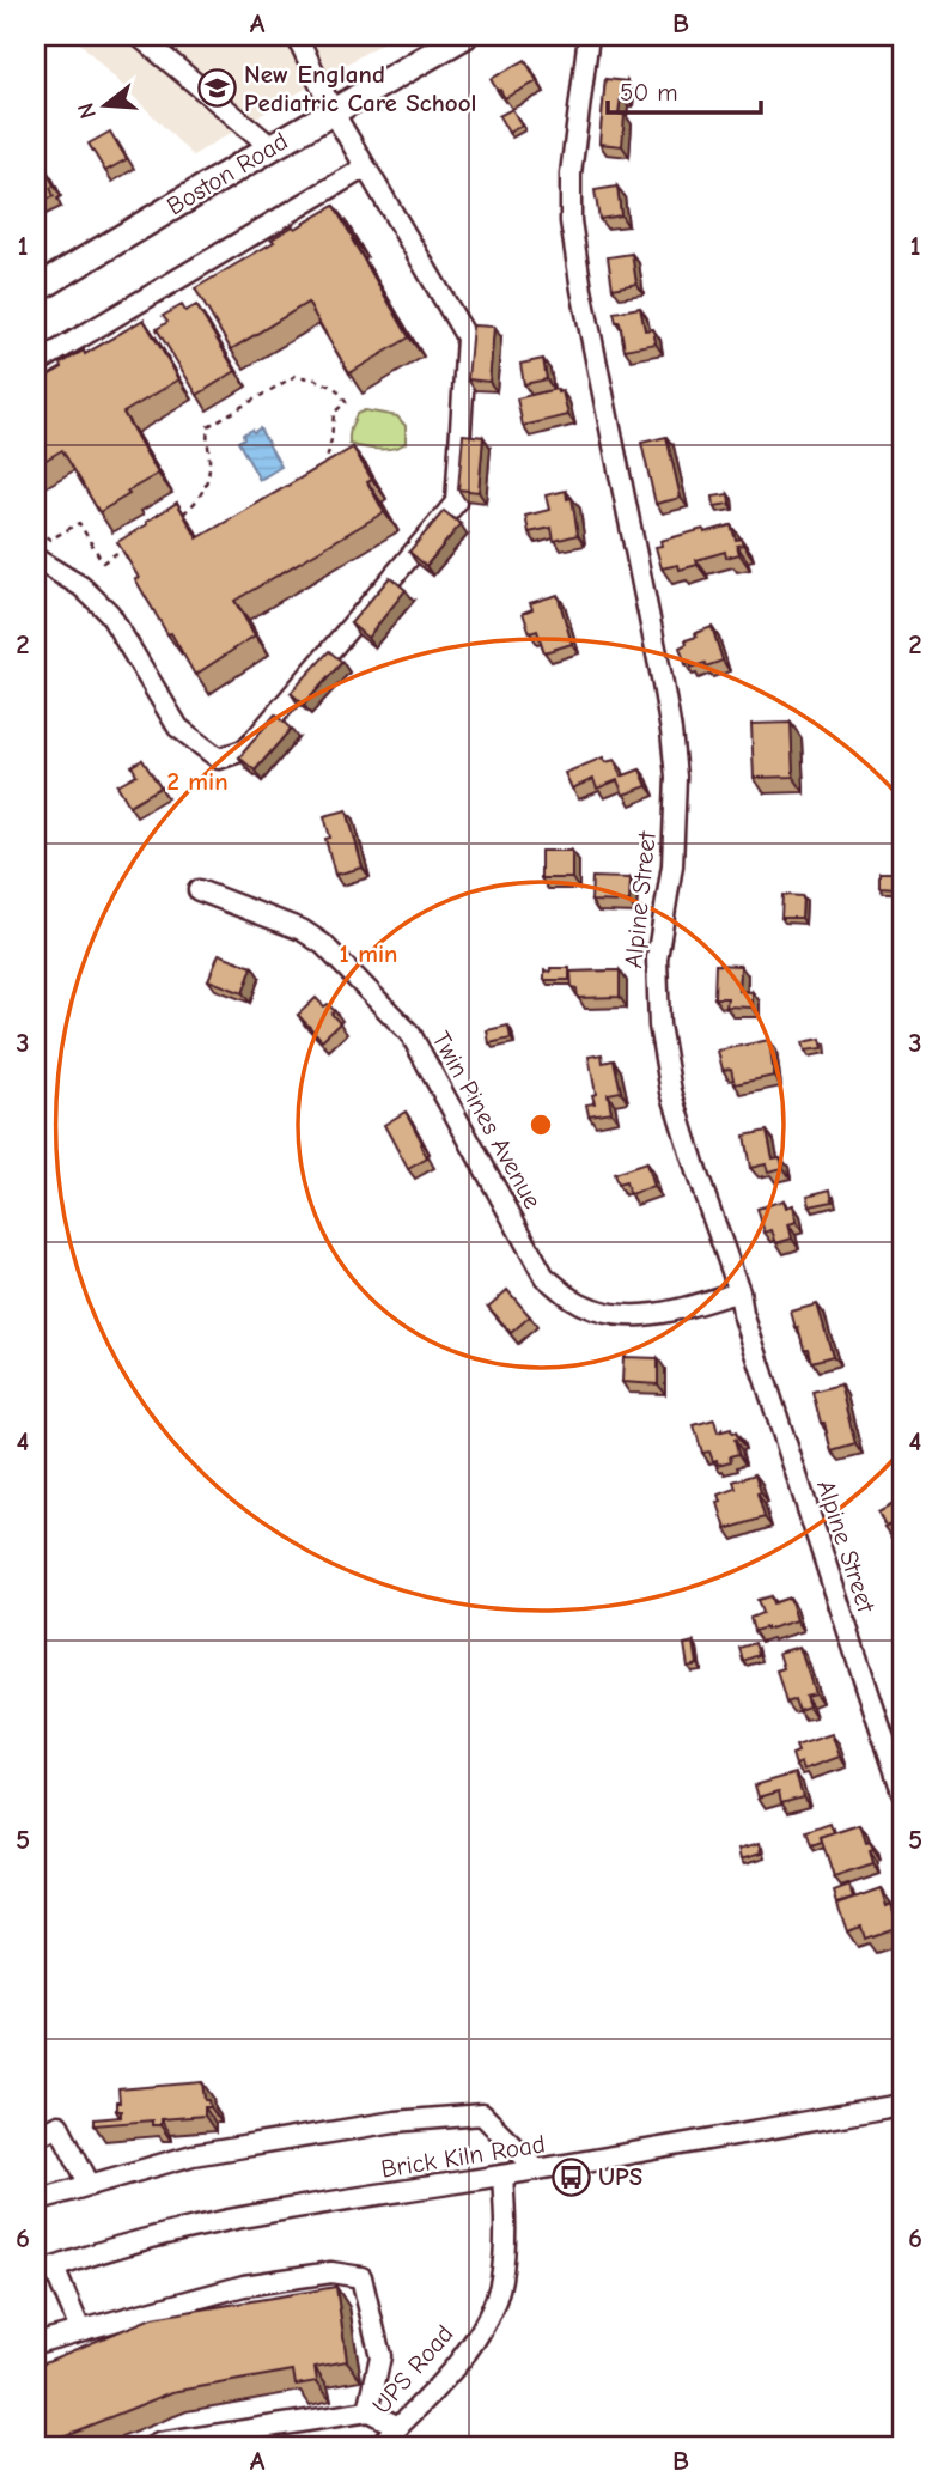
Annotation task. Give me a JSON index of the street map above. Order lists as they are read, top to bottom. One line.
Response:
{"streets":{"main road":["Boston Road"],"street":["Alpine Street","Twin Pines Avenue","Brick Kiln Road","UPS Road"]},"crossings":[["Alpine Street","Twin Pines Avenue"],["Brick Kiln Road","UPS Road"]],"places":{"school or university":["New England Pediatric Care School"],"bus stop":["UPS"]},"scale_bar":"50 m","north":"left","grid":{"columns":["A","B"],"rows":["1","2","3","4","5","6"]},"rings":["2 min","1 min"]}
